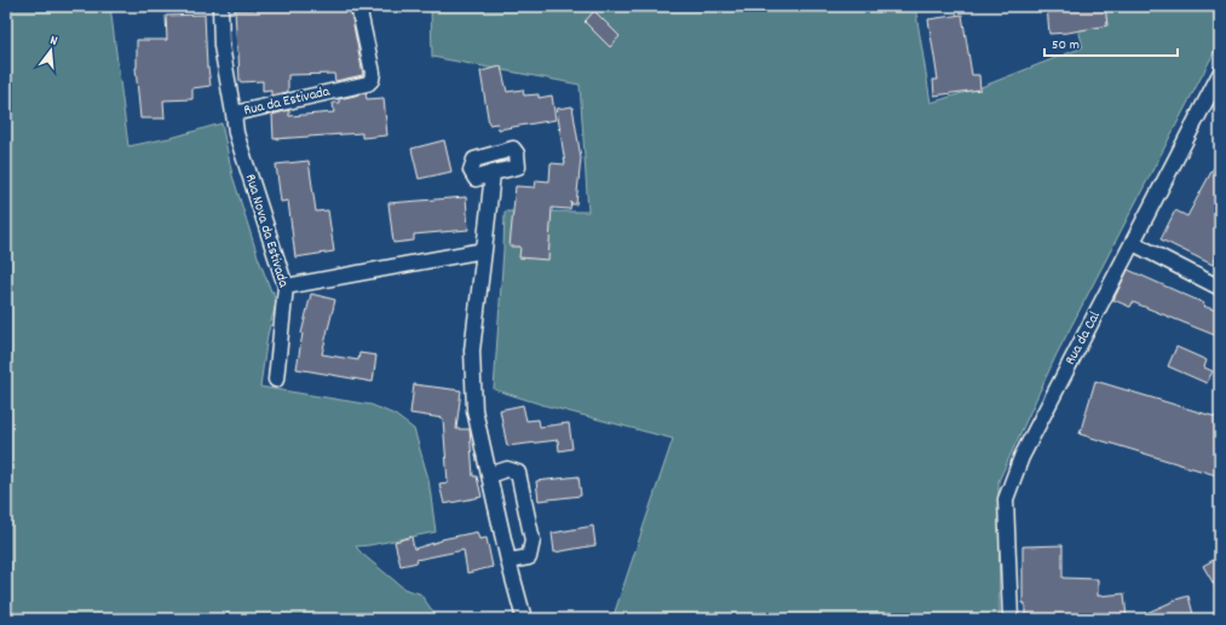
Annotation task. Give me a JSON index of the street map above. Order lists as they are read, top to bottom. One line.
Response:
{"streets":{"street":["Rua da Estivada","Rua Nova da Estivada","Rua da Cal"]},"crossings":[["Rua da Estivada","Rua Nova da Estivada"]],"scale_bar":"50 m","north":"top"}
